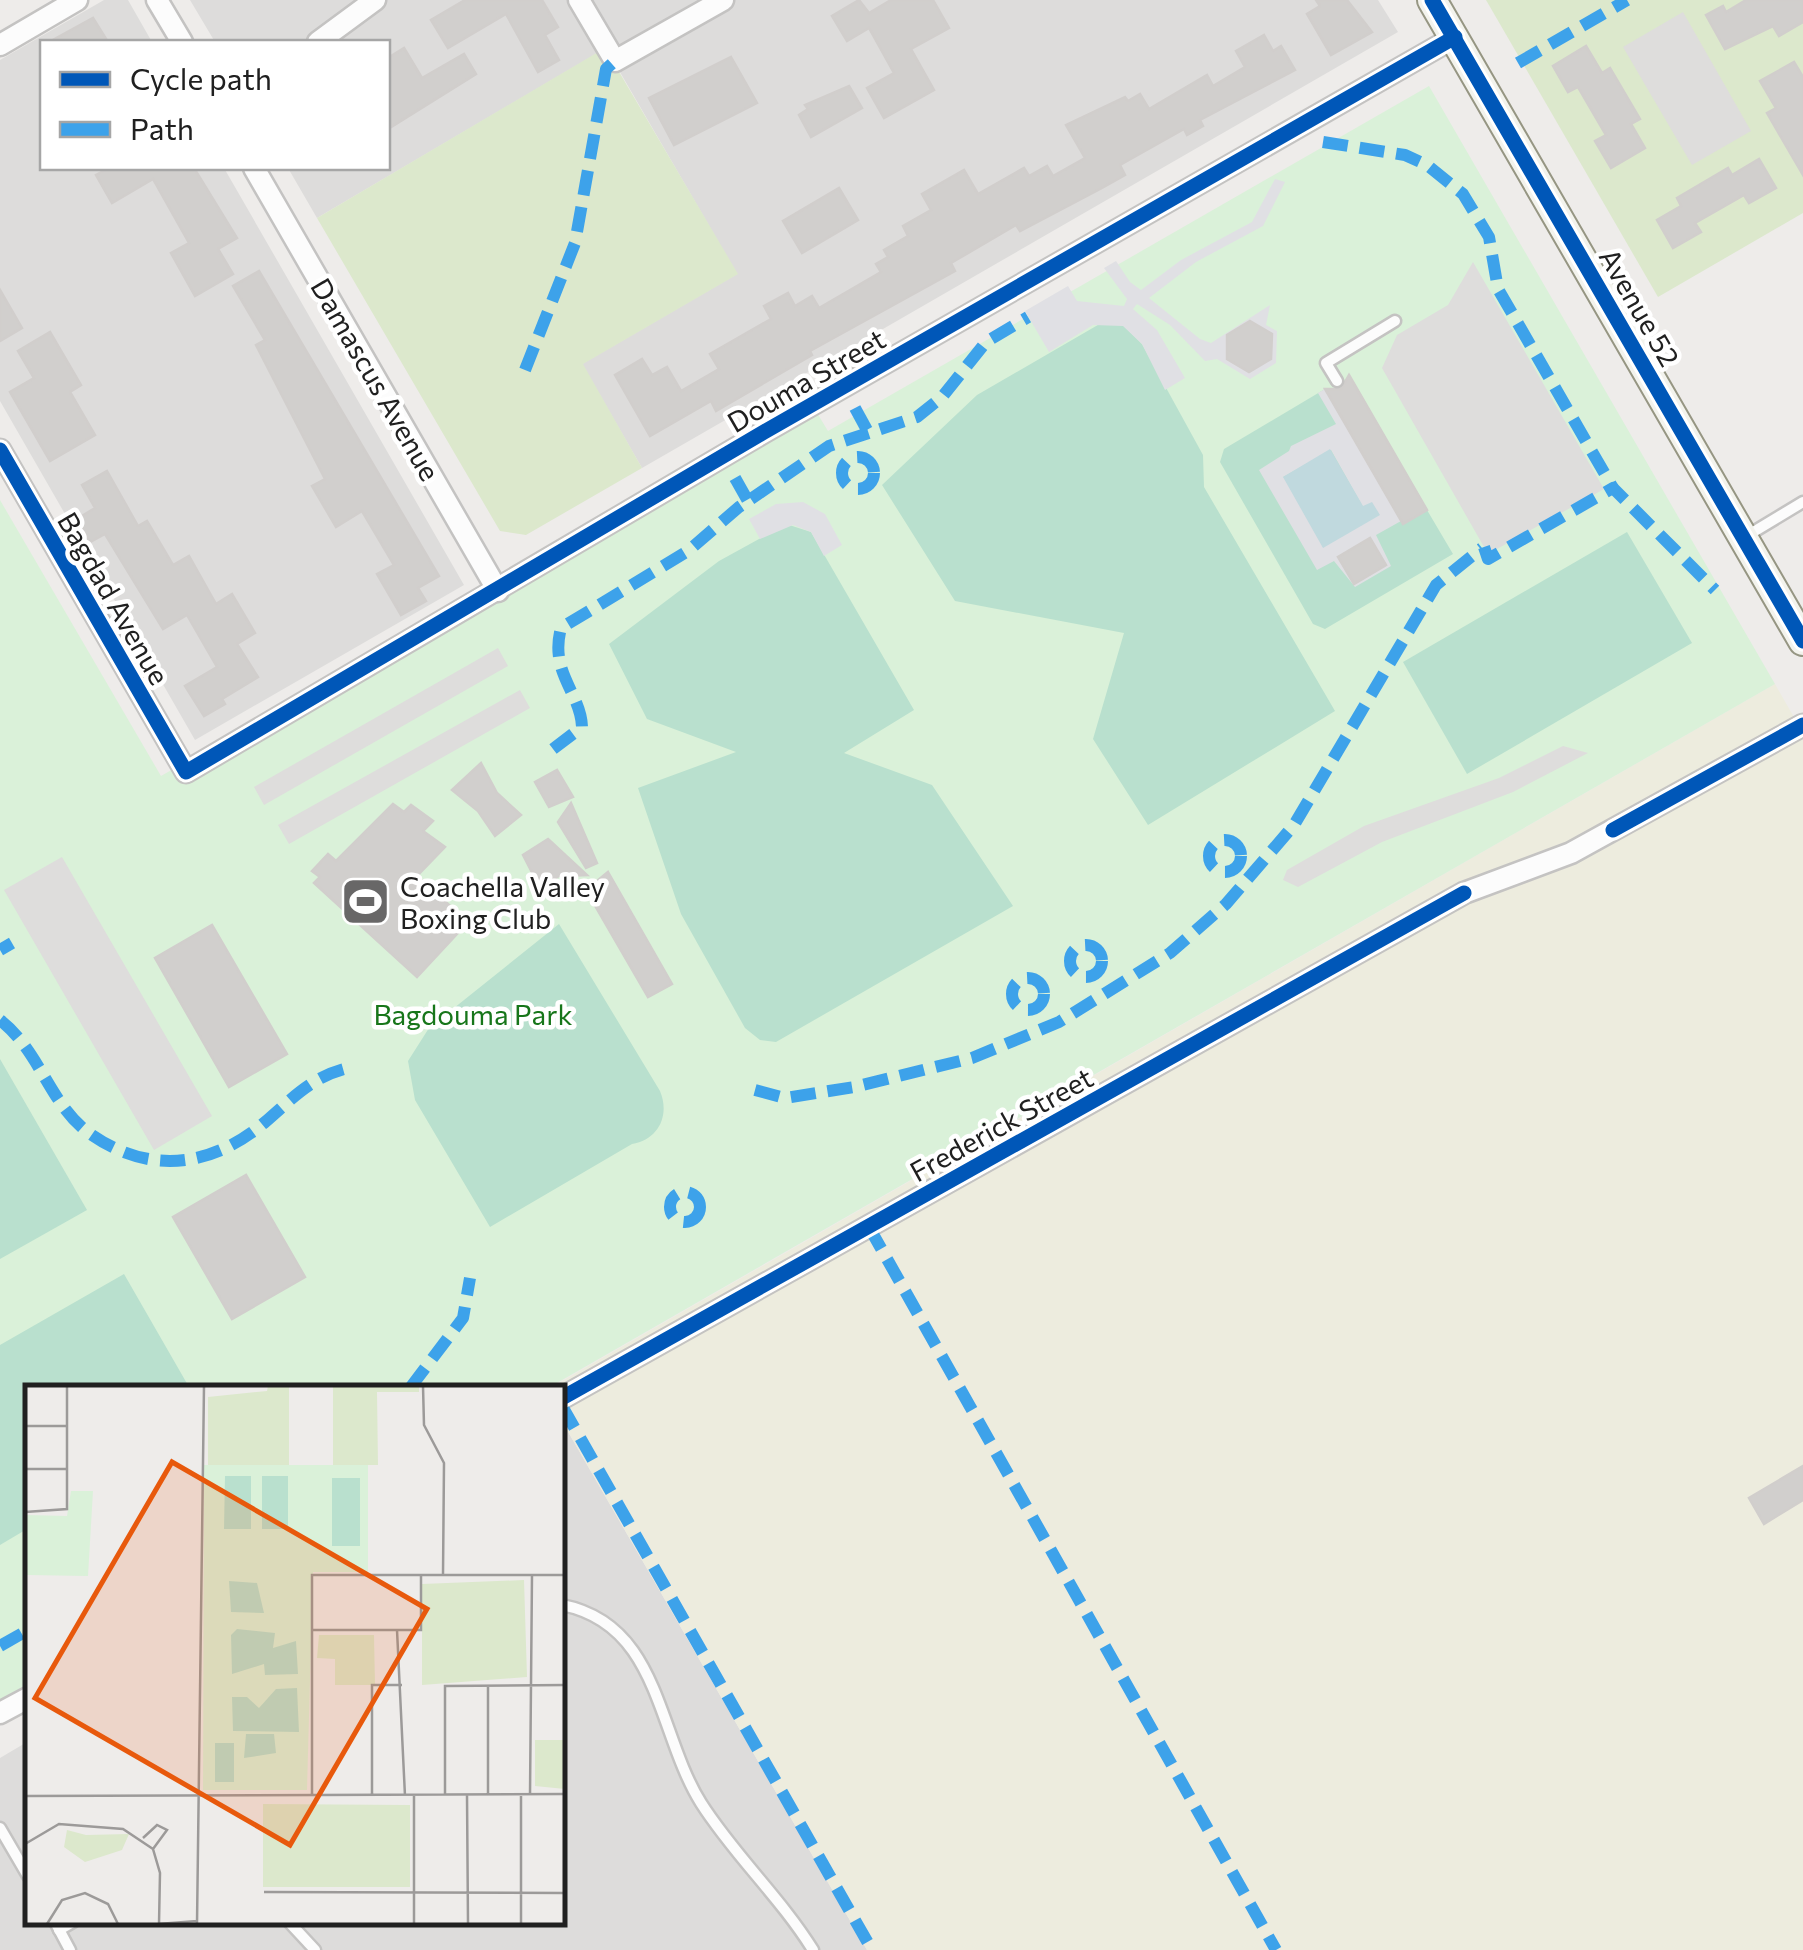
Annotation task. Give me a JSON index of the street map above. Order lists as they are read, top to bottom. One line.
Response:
{"streets":{"main road":["Avenue 52"],"street":["Damascus Avenue","Douma Street","Bagdad Avenue","Frederick Street"]},"crossings":[["Avenue 52","Douma Street"],["Damascus Avenue","Douma Street"],["Douma Street","Bagdad Avenue"]],"parks":["Bagdouma Park"],"places":{"sports":["Coachella Valley Boxing Club"]},"legend":["Cycle path","Path"]}
